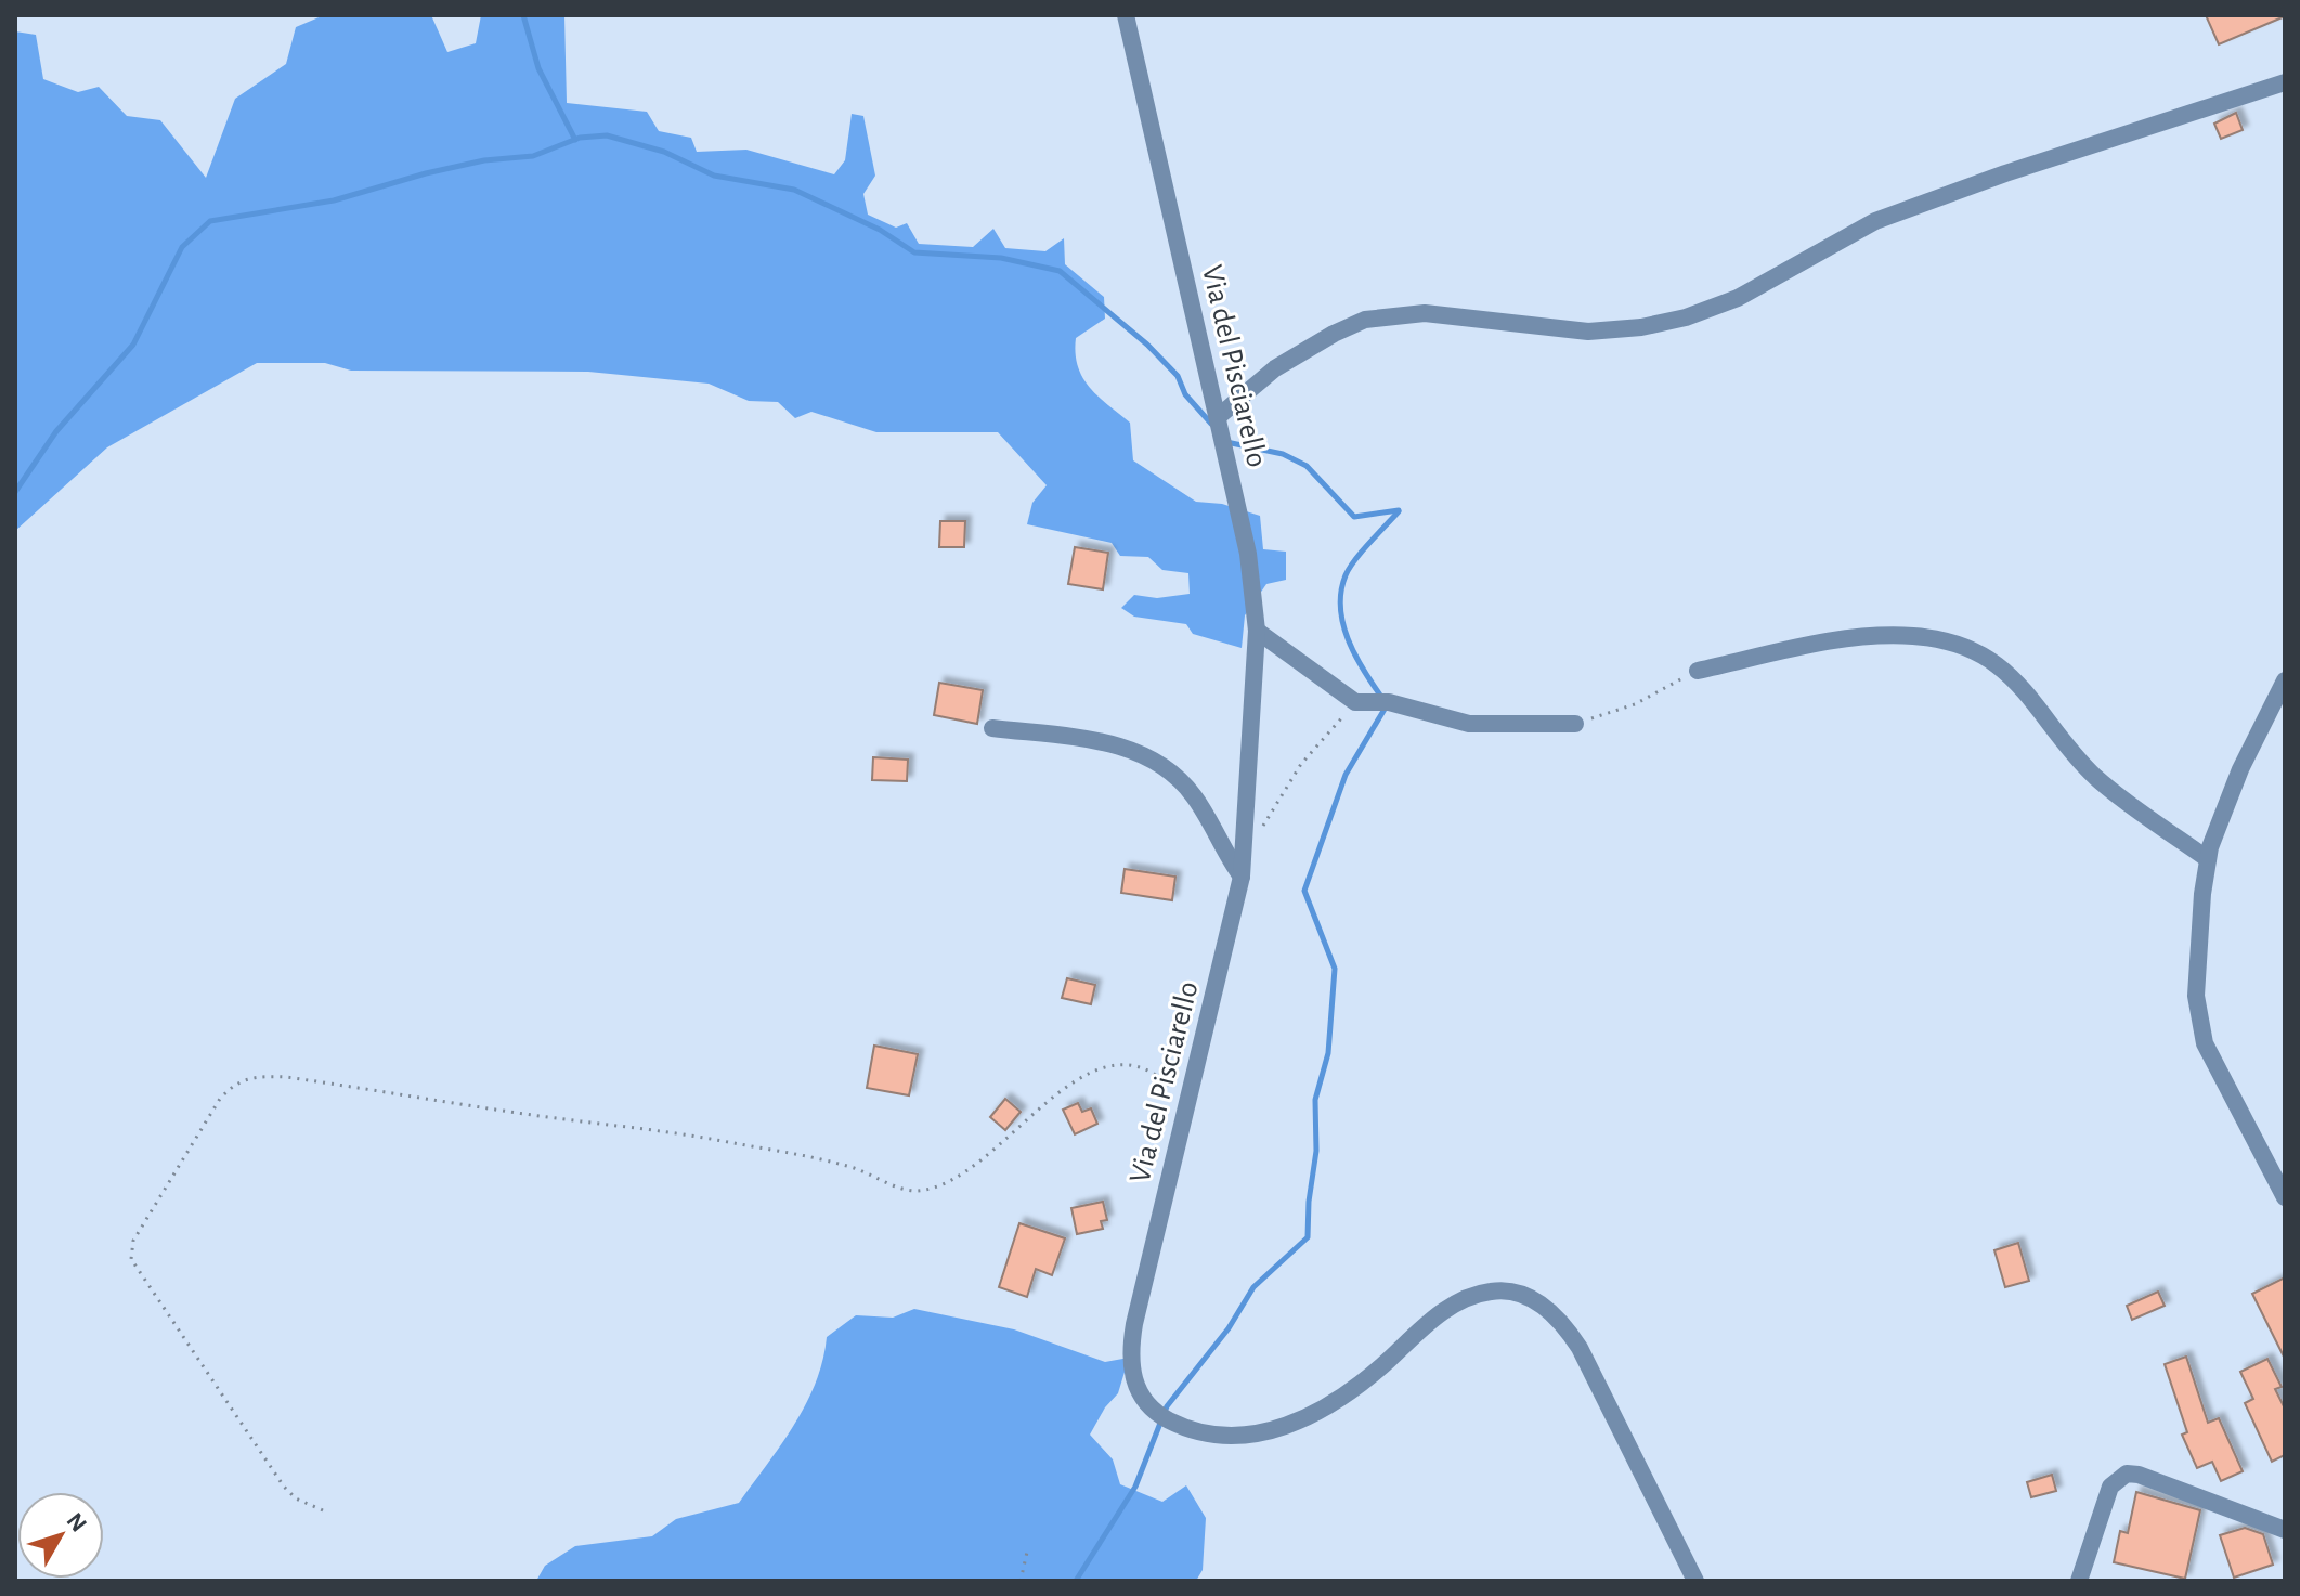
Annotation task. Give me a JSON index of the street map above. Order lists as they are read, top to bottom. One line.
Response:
{"streets":{"street":["Via del Pisciarello"]},"north":"top right"}
